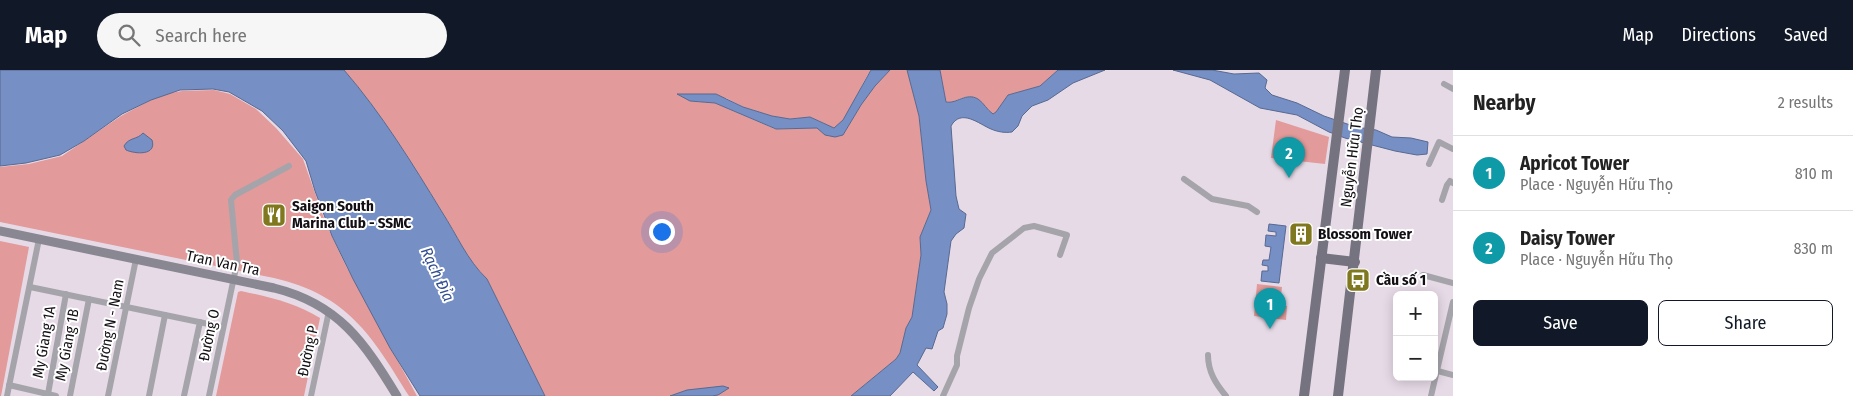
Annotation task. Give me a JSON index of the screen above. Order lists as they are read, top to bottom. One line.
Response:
{"streets":{"main road":["Nguyễn Hữu Thọ","Tran Van Tra"],"street":["Đường N - Nam","Đường O","My Giang 1A","My Giang 1B","Đường P"]},"crossings":[["Tran Van Tra","Đường N - Nam"],["Tran Van Tra","Đường O"],["Tran Van Tra","Đường P"]],"water":["Rạch Đỉa"],"places":{"restaurant":["Saigon South Marina Club - SSMC"],"building":["Blossom Tower"],"bus stop":["Cầu số 1"]},"page":{"header":"Map","search":"Search here","nav":["Map","Directions","Saved"],"heading":["Nearby","2 results"],"list":[{"mark":"1","name":"Apricot Tower","note":"Place · Nguyễn Hữu Thọ","value":"810 m"},{"mark":"2","name":"Daisy Tower","note":"Place · Nguyễn Hữu Thọ","value":"830 m"}],"pins":["2","1"],"buttons":["Save","Share"],"map_buttons":["+","−"]}}
